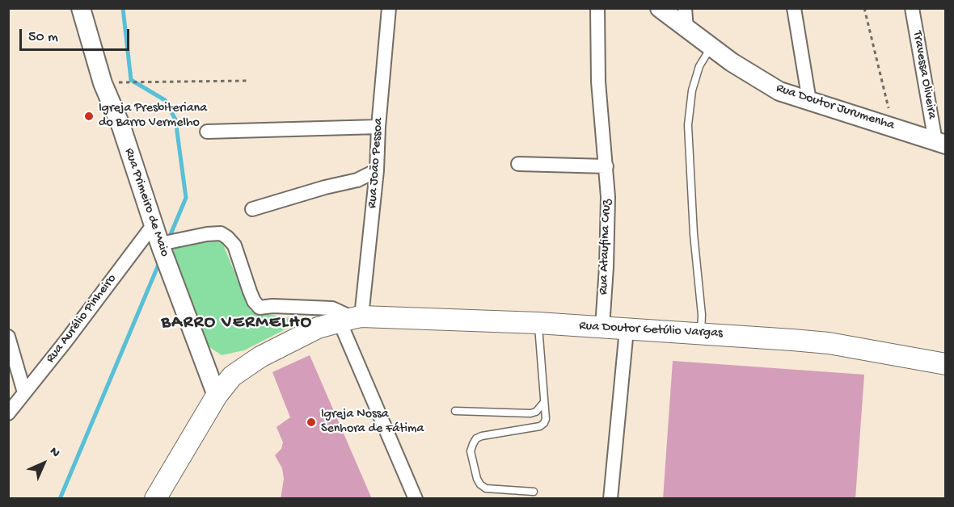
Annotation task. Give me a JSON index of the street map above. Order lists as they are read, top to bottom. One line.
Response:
{"streets":{"main road":["Rua Doutor Jurumenha","Rua Primeiro de Maio","Rua Doutor Getúlio Vargas"],"street":["Travessa Oliveira","Rua João Pessoa","Rua Ataufina Cruz","Rua Aurélio Pinheiro"]},"crossings":[["Travessa Oliveira","Rua Doutor Jurumenha"],["Rua João Pessoa","Rua Doutor Getúlio Vargas"],["Rua Primeiro de Maio","Rua Aurélio Pinheiro"],["Rua Primeiro de Maio","Rua Doutor Getúlio Vargas"],["Rua Ataufina Cruz","Rua Doutor Getúlio Vargas"]],"districts":["BARRO VERMELHO"],"places":["Igreja Presbiteriana do Barro Vermelho","Igreja Nossa Senhora de Fátima"],"scale_bar":"50 m","north":"top right"}
